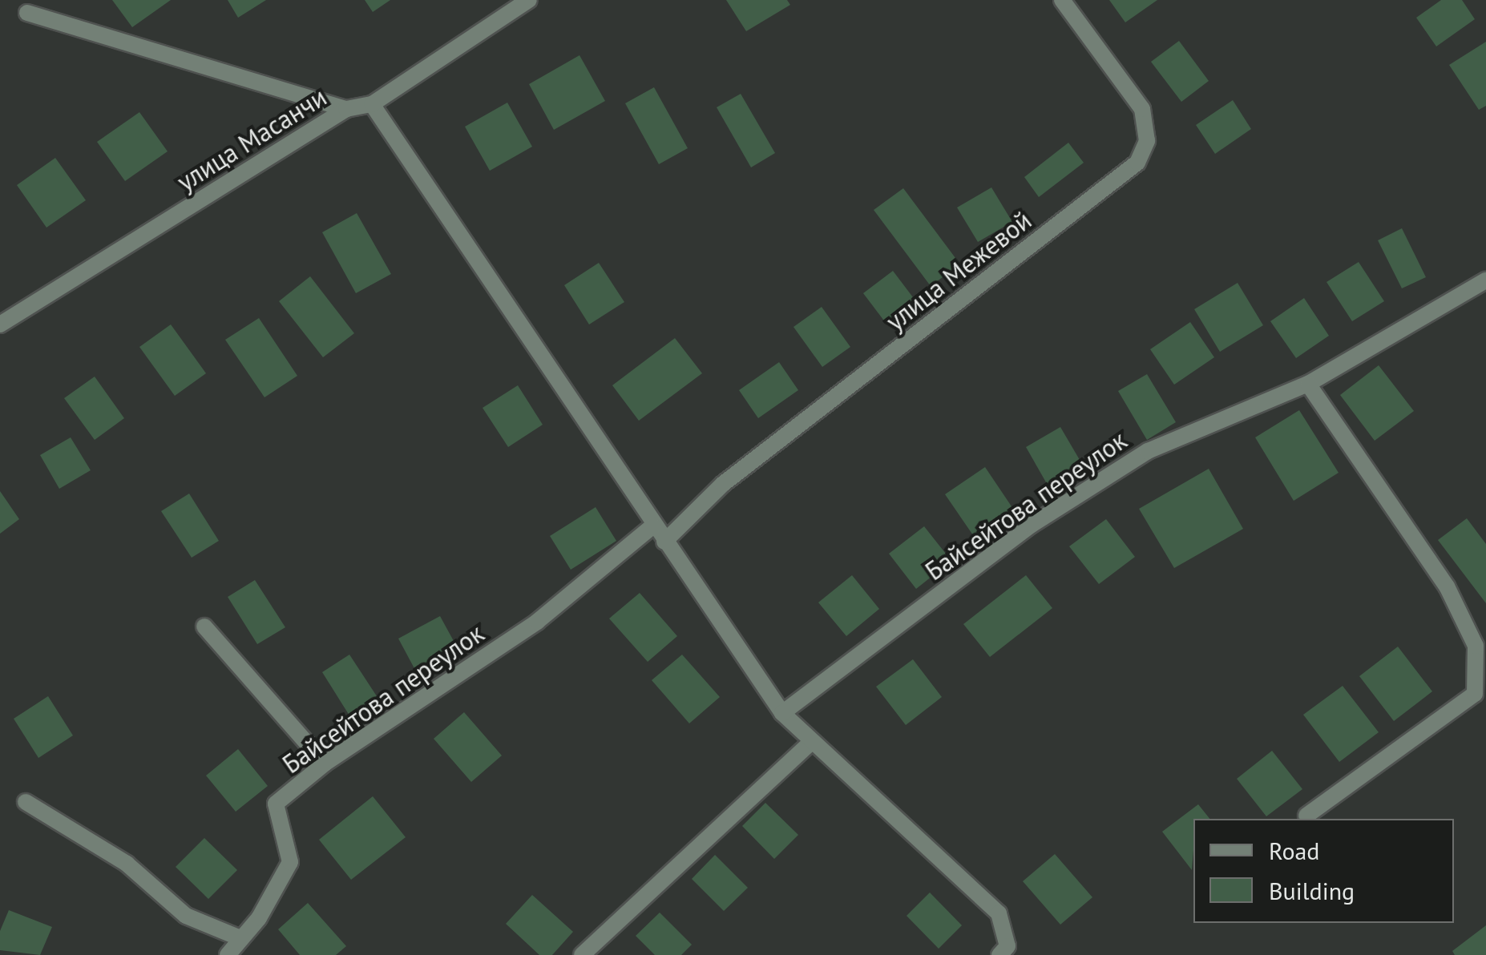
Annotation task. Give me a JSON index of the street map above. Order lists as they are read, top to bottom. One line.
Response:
{"streets":{"street":["улица Масанчи","улица Межевой","Байсейтова переулок"]},"legend":["Road","Building"]}
